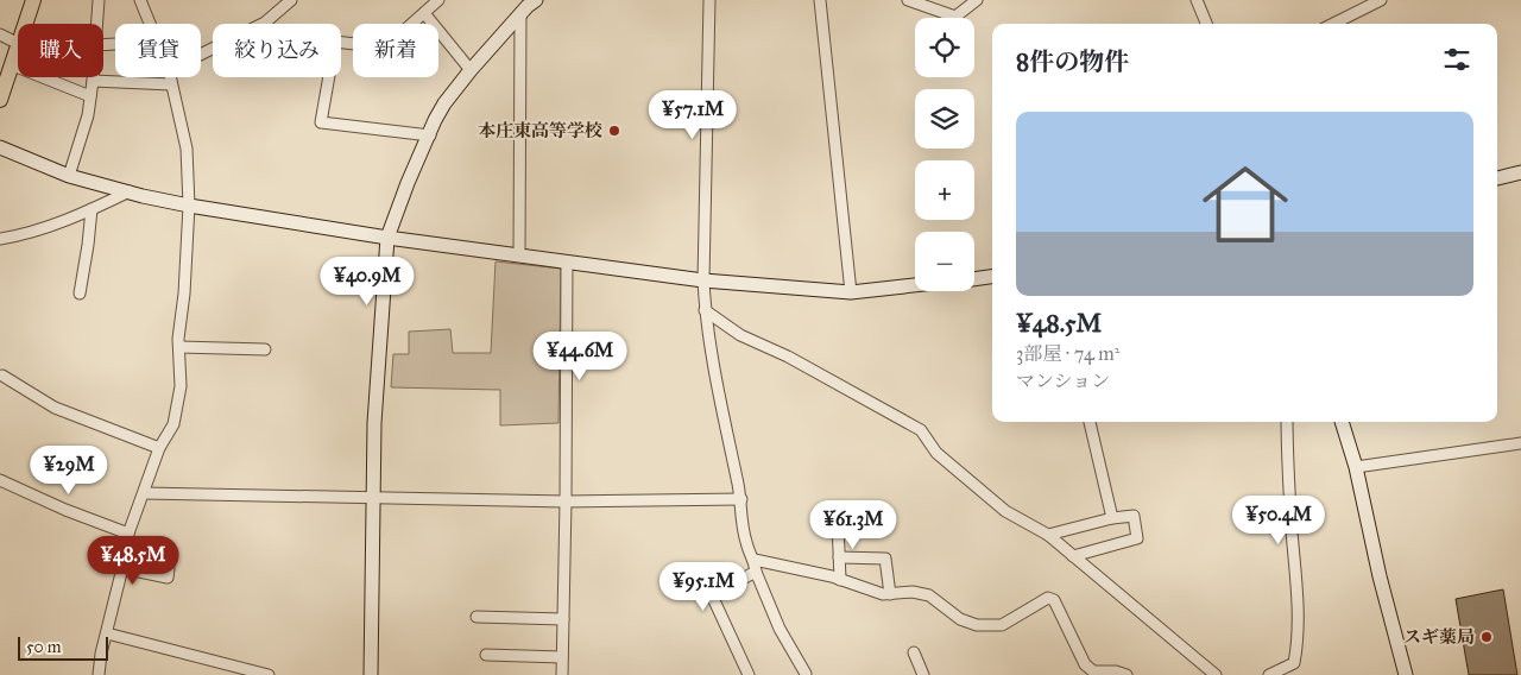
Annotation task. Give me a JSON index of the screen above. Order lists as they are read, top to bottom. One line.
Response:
{"places":["本庄東高等学校","スギ薬局"],"scale_bar":"50 m","page":{"map_buttons":["+","−"],"chip":["購入","賃貸","絞り込み","新着"],"heading":"8件の物件","price":["¥57.1M","¥40.9M","¥44.6M","¥29M","¥50.4M","¥61.3M","¥48.5M","¥95.1M"],"list":[{"name":"¥48.5M","note":"3部屋 · 74 m² · マンション"}],"scale":"50 m"}}
